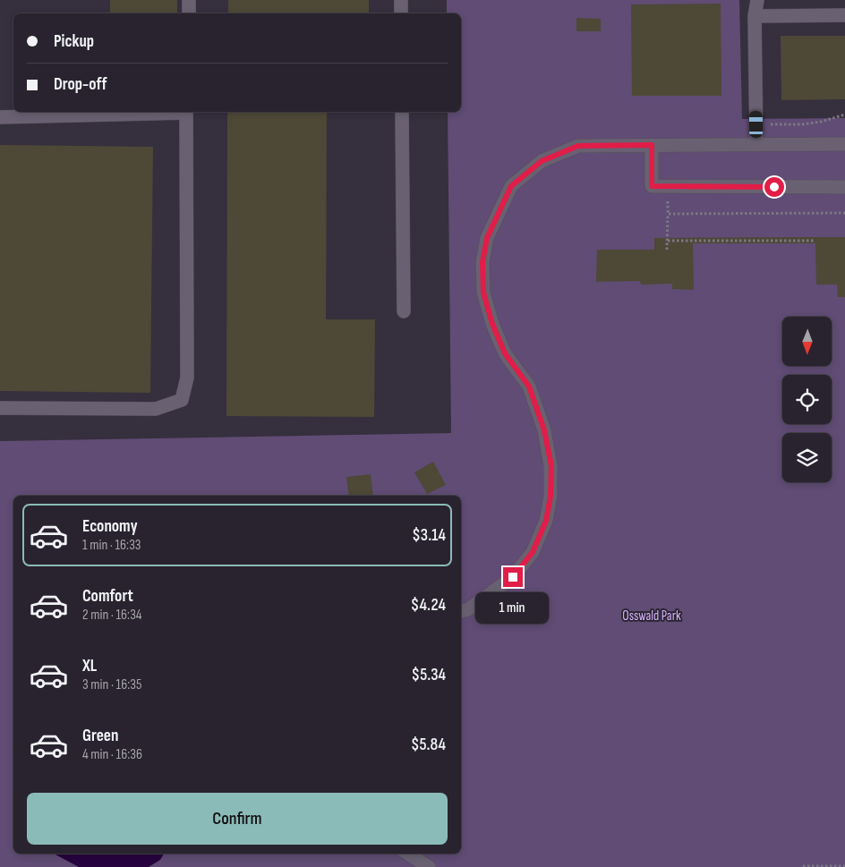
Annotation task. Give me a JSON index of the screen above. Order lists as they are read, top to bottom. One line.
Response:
{"parks":["Osswald Park"],"north":"bottom","page":{"banner":["Pickup","Drop-off"],"list":[{"name":"Economy","note":"1 min · 16:33","value":"$3.14"},{"name":"Comfort","note":"2 min · 16:34","value":"$4.24"},{"name":"XL","note":"3 min · 16:35","value":"$5.34"},{"name":"Green","note":"4 min · 16:36","value":"$5.84"}],"bubble":"1 min","buttons":"Confirm"}}
